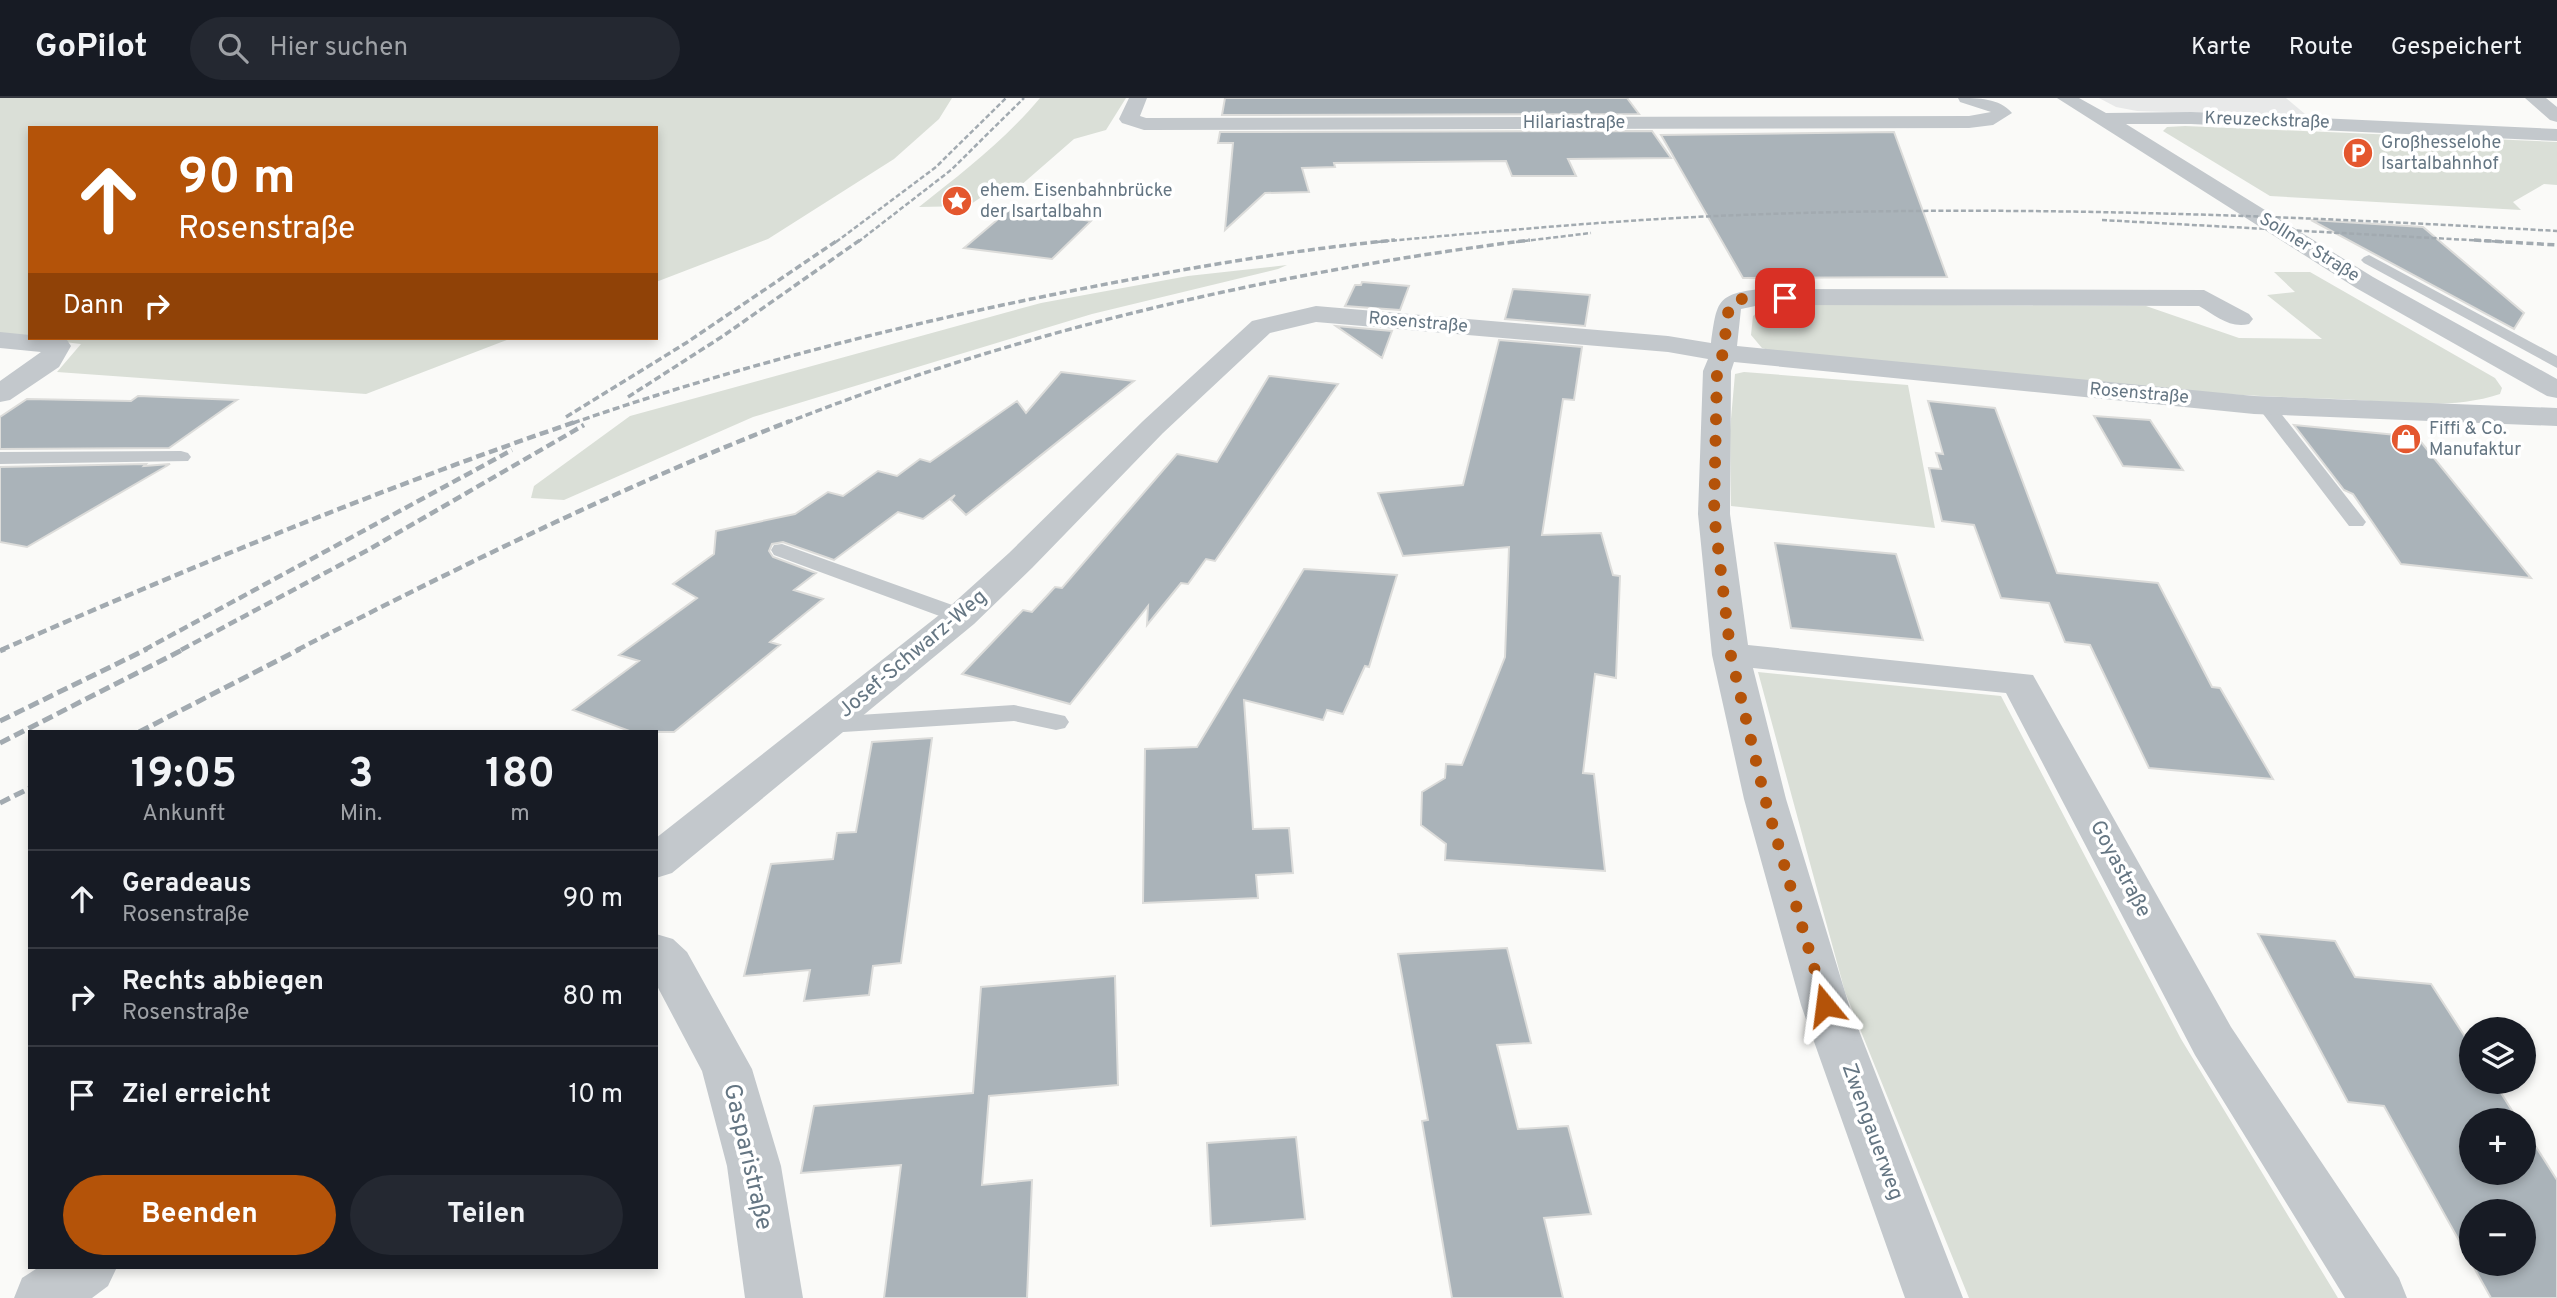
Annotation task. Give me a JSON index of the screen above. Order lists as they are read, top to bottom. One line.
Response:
{"streets":{"street":["Kreuzeckstraße","Hilariastraße","Sollner Straße","Rosenstraße","Josef-Schwarz-Weg","Goyastraße","Zwengauerweg","Gasparistraße"]},"crossings":[["Kreuzeckstraße","Sollner Straße"],["Rosenstraße","Josef-Schwarz-Weg"],["Rosenstraße","Zwengauerweg"],["Goyastraße","Zwengauerweg"]],"places":{"parking":["Großhesselohe Isartalbahnhof"],"place":["ehem. Eisenbahnbrücke der Isartalbahn"],"shop":["Fiffi & Co. Manufaktur"]},"page":{"header":"GoPilot","search":"Hier suchen","nav":["Karte","Route","Gespeichert"],"turn":["90 m","Rosenstraße"],"then":"Dann","eta":["19:05","Ankunft","3","Min.","180","m"],"list":[{"name":"Geradeaus","note":"Rosenstraße","value":"90 m"},{"name":"Rechts abbiegen","note":"Rosenstraße","value":"80 m"},{"name":"Ziel erreicht","value":"10 m"}],"map_buttons":["+","−"],"buttons":["Beenden","Teilen"]}}
